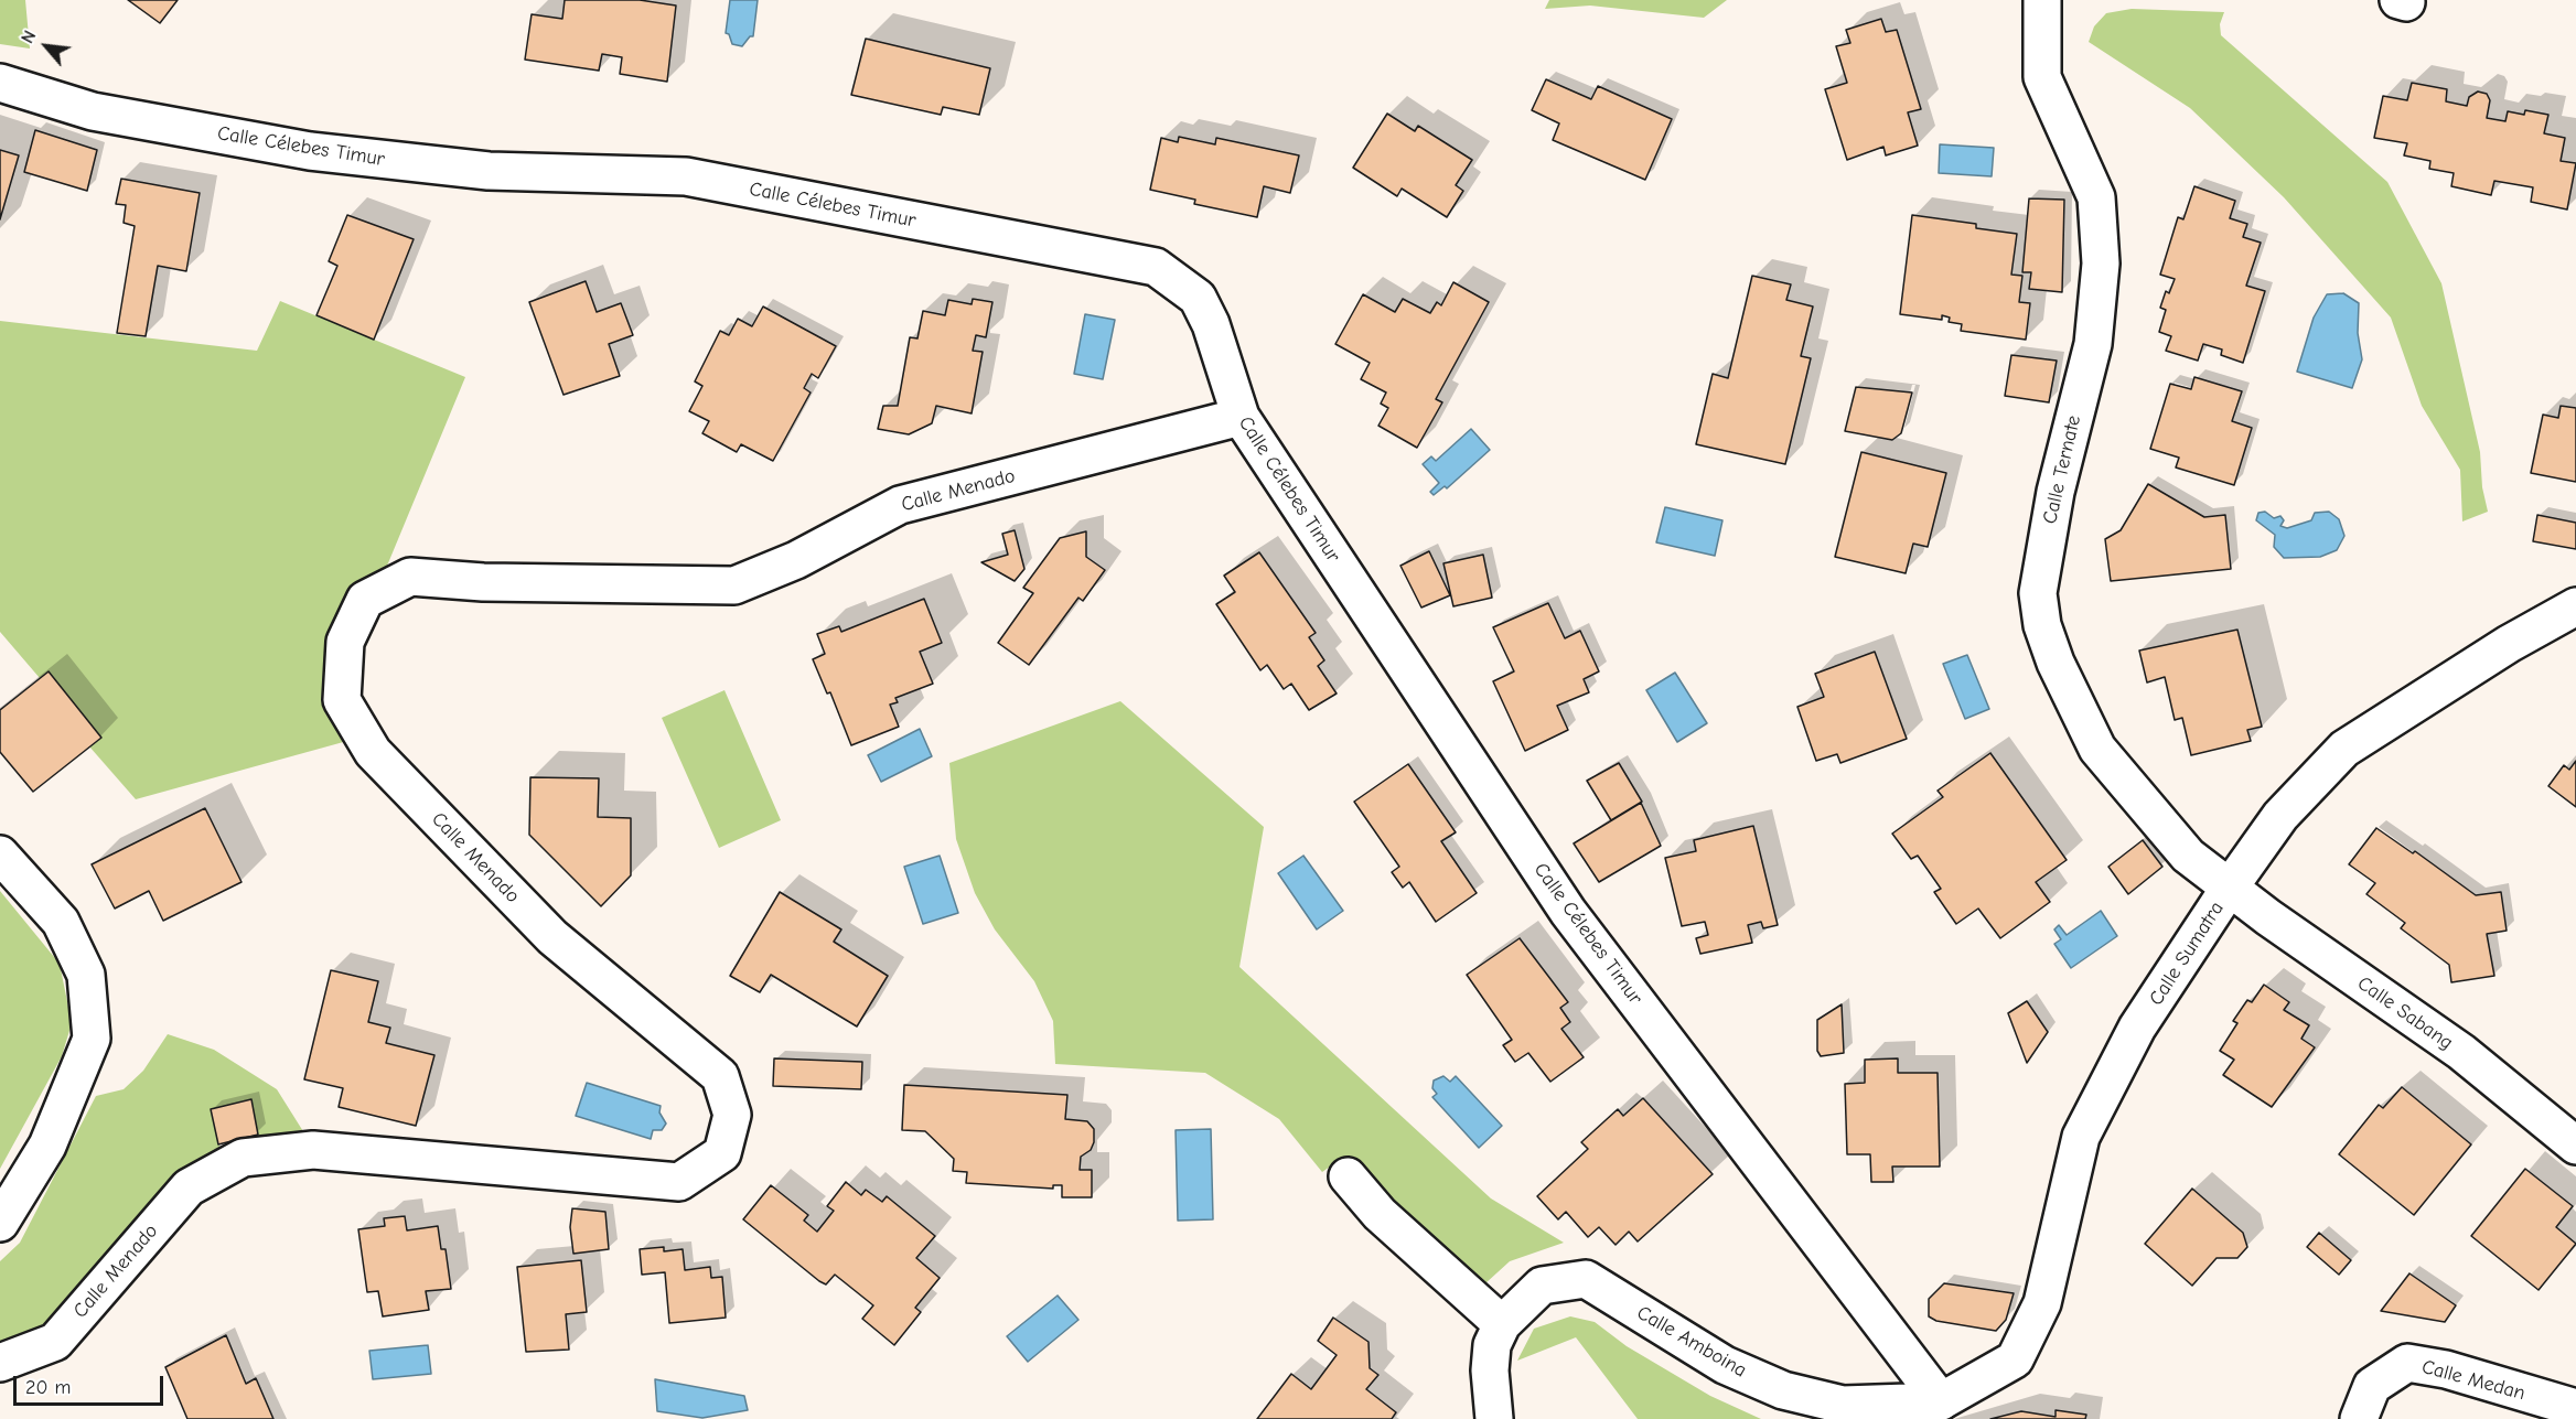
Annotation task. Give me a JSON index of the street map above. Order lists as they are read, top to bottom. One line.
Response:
{"streets":{"street":["Calle Célebes Timur","Calle Ternate","Calle Menado","Calle Sumatra","Calle Sabang","Calle Amboina","Calle Medan"]},"crossings":[["Calle Célebes Timur","Calle Menado"],["Calle Célebes Timur","Calle Sumatra"],["Calle Célebes Timur","Calle Amboina"],["Calle Ternate","Calle Sumatra"],["Calle Ternate","Calle Sabang"],["Calle Sumatra","Calle Sabang"],["Calle Sumatra","Calle Amboina"]],"scale_bar":"20 m","north":"top left"}
